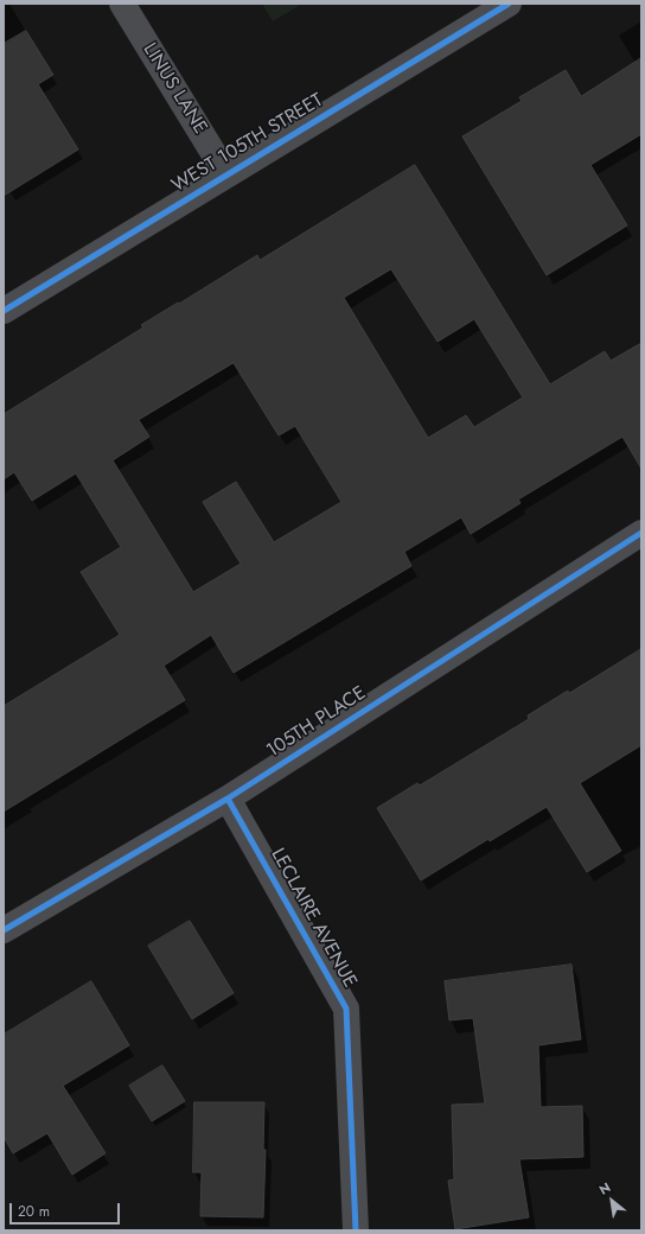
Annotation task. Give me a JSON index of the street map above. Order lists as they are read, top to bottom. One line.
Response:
{"streets":{"street":["LINUS LANE","WEST 105TH STREET","105TH PLACE","LECLAIRE AVENUE"]},"crossings":[["LINUS LANE","WEST 105TH STREET"],["105TH PLACE","LECLAIRE AVENUE"]],"scale_bar":"20 m","north":"top left"}
